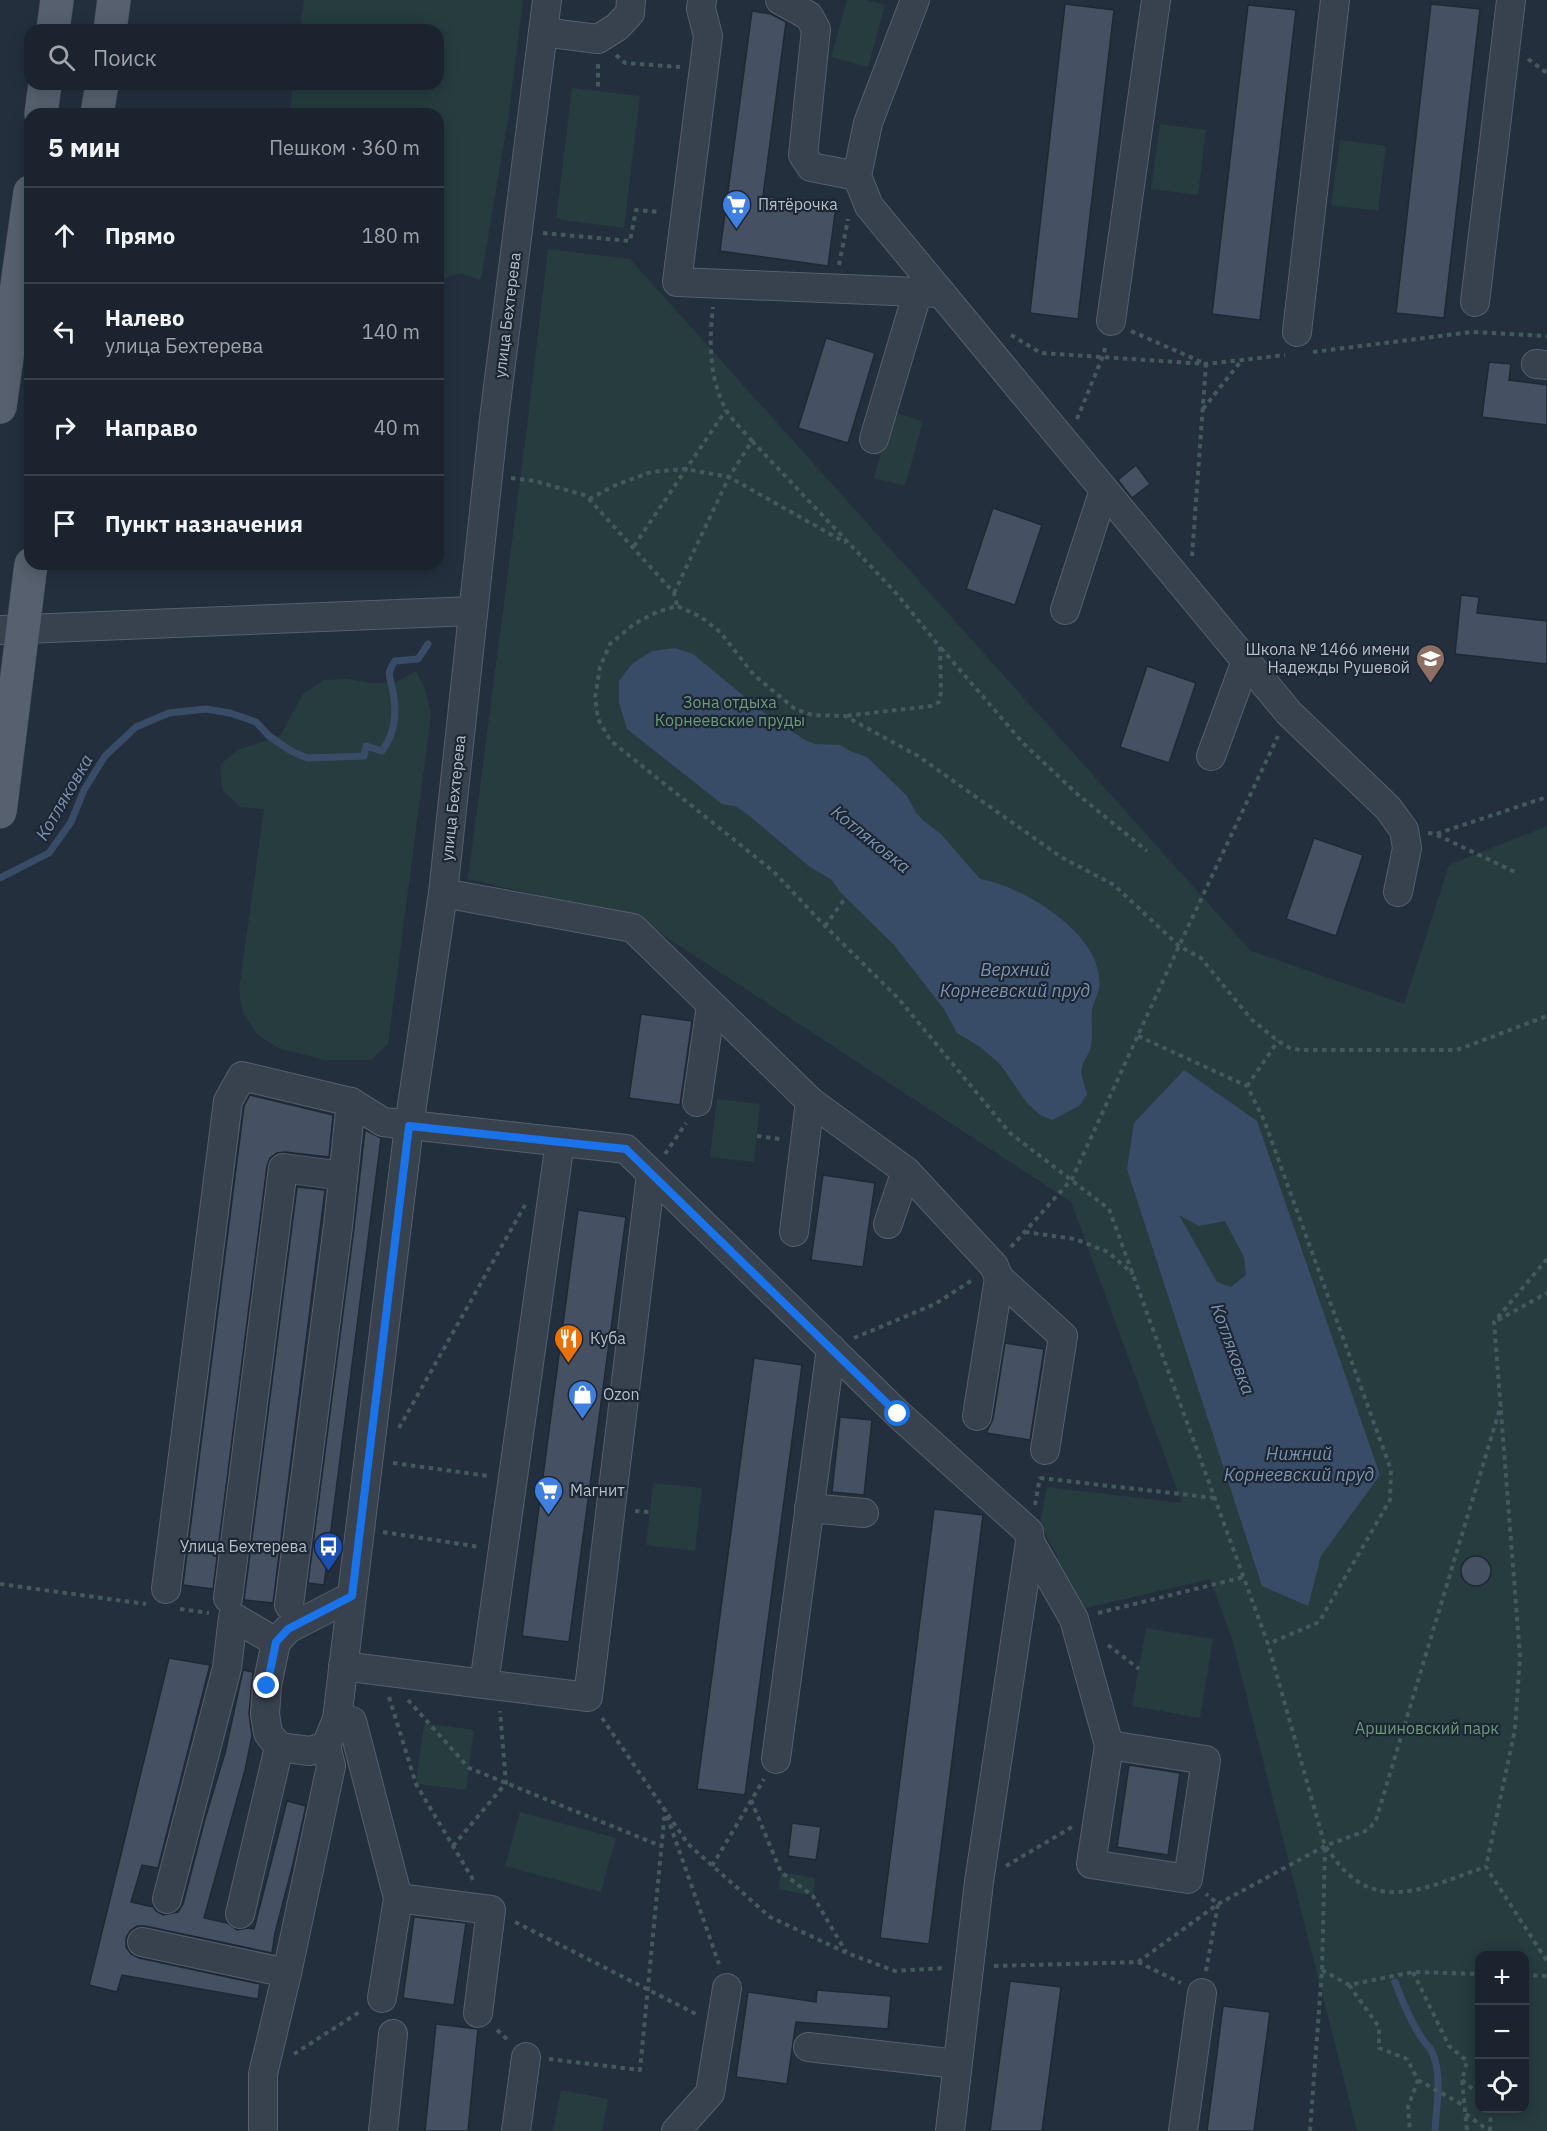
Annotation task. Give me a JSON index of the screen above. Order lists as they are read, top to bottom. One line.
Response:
{"streets":{"street":["улица Бехтерева"]},"water":["Котляковка","Верхний Корнеевский пруд","Нижний Корнеевский пруд"],"parks":["Зона отдыха Корнеевские пруды","Аршиновский парк"],"places":{"supermarket":["Пятёрочка","Магнит"],"school or university":["Школа № 1466 имени Надежды Рушевой"],"restaurant":["Куба"],"shop":["Ozon"],"bus stop":["Улица Бехтерева"]},"page":{"search":"Поиск","heading":["5 мин","Пешком · 360 m"],"list":[["Прямо","180 m"],["Налево","улица Бехтерева","140 m"],["Направо","40 m"],"Пункт назначения"],"map_buttons":["+","−"]}}
